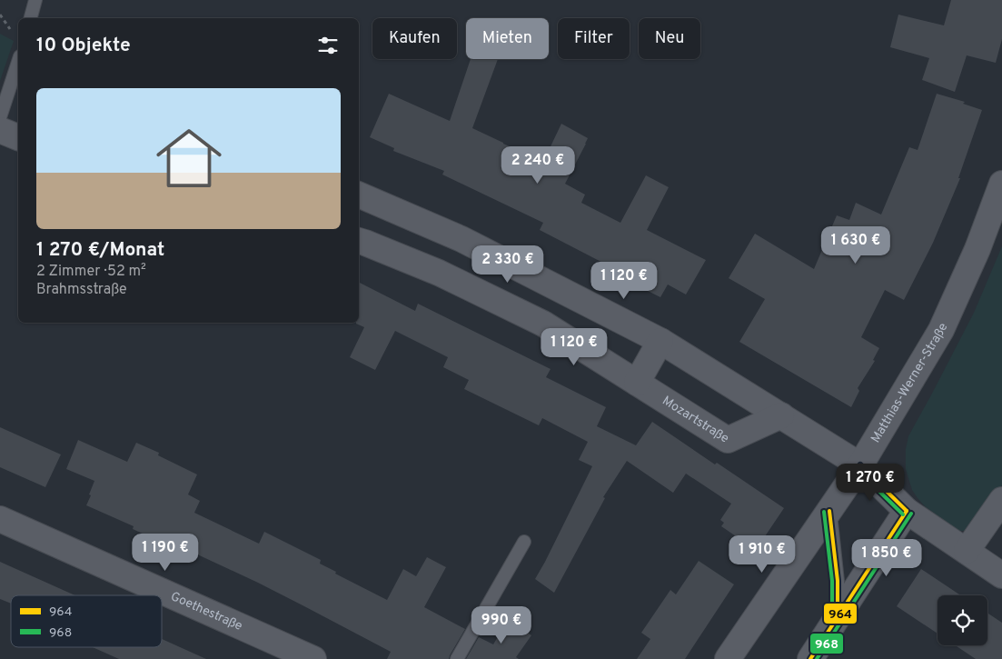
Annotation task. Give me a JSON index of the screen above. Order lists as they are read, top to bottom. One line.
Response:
{"streets":{"street":["Matthias-Werner-Straße","Mozartstraße","Goethestraße"]},"lines":["transit line 964","transit line 968"],"legend":["964","968"],"page":{"chip":["Kaufen","Mieten","Filter","Neu"],"heading":"10 Objekte","list":[{"name":"1 270 €/Monat","note":"2 Zimmer · 52 m² · Brahmsstraße"}],"price":["2 240 €","1 630 €","2 330 €","1 120 €","1 120 €","1 270 €","1 190 €","1 910 €","1 850 €","990 €"]}}
